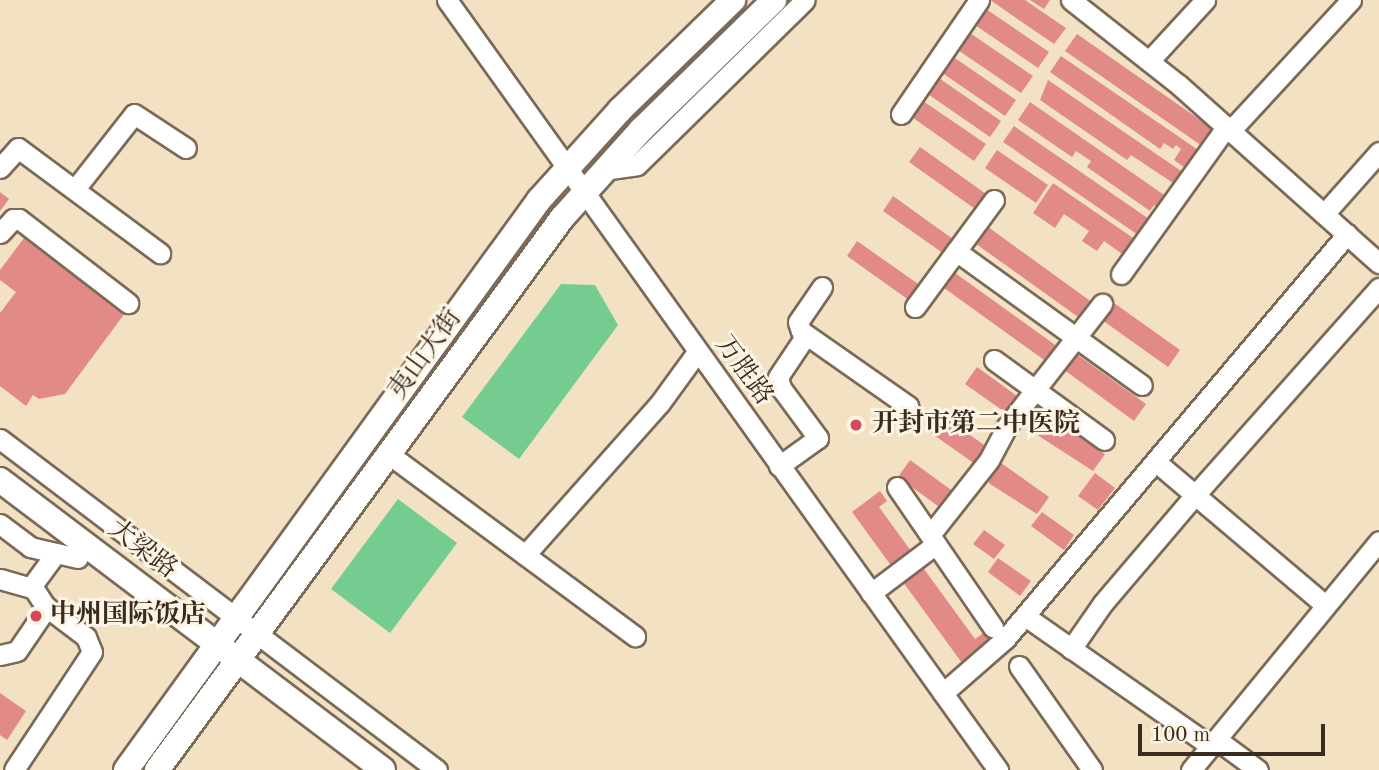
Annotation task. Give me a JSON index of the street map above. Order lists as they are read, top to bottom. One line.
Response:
{"streets":{"main road":["夷山大街","大梁路"],"street":["万胜路"]},"crossings":[["夷山大街","万胜路"],["夷山大街","大梁路"]],"places":["开封市第二中医院","中州国际饭店"],"scale_bar":"100 m"}
